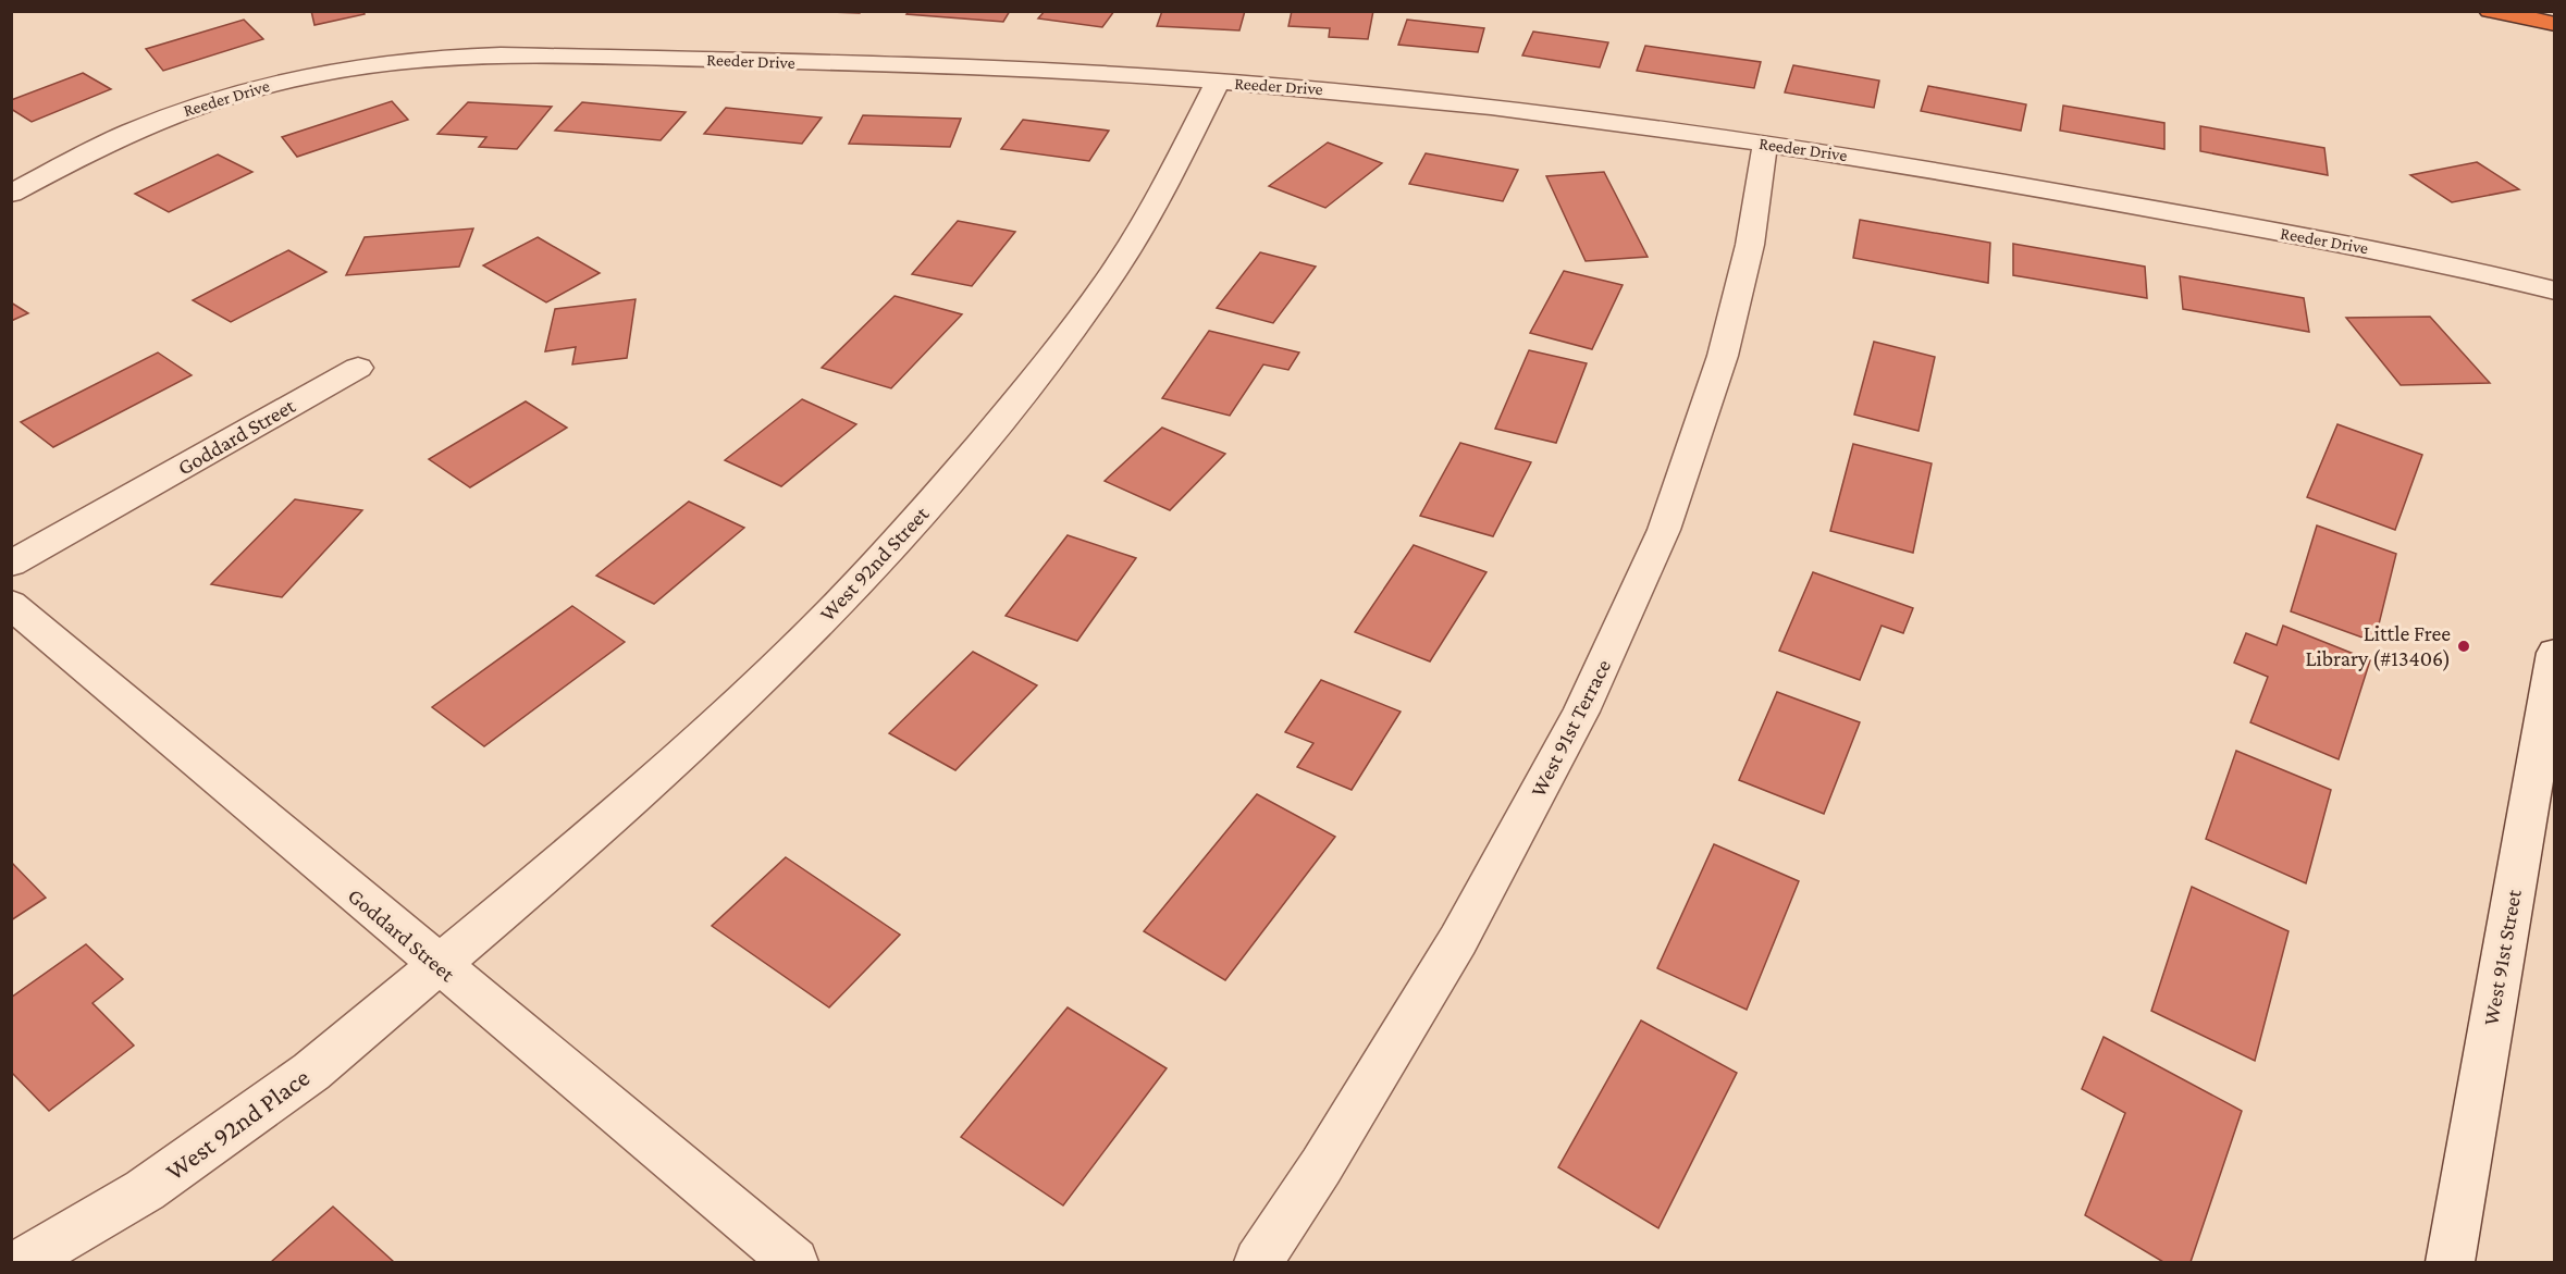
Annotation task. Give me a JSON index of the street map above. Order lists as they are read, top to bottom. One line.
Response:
{"streets":{"street":["Reeder Drive","Goddard Street","West 92nd Street","West 91st Terrace","West 91st Street","West 92nd Place"]},"crossings":[["Reeder Drive","West 92nd Street"],["Reeder Drive","West 91st Terrace"],["Goddard Street","West 92nd Street"],["Goddard Street","West 92nd Place"],["West 92nd Street","West 92nd Place"]],"places":["Little Free Library (#13406)"]}
